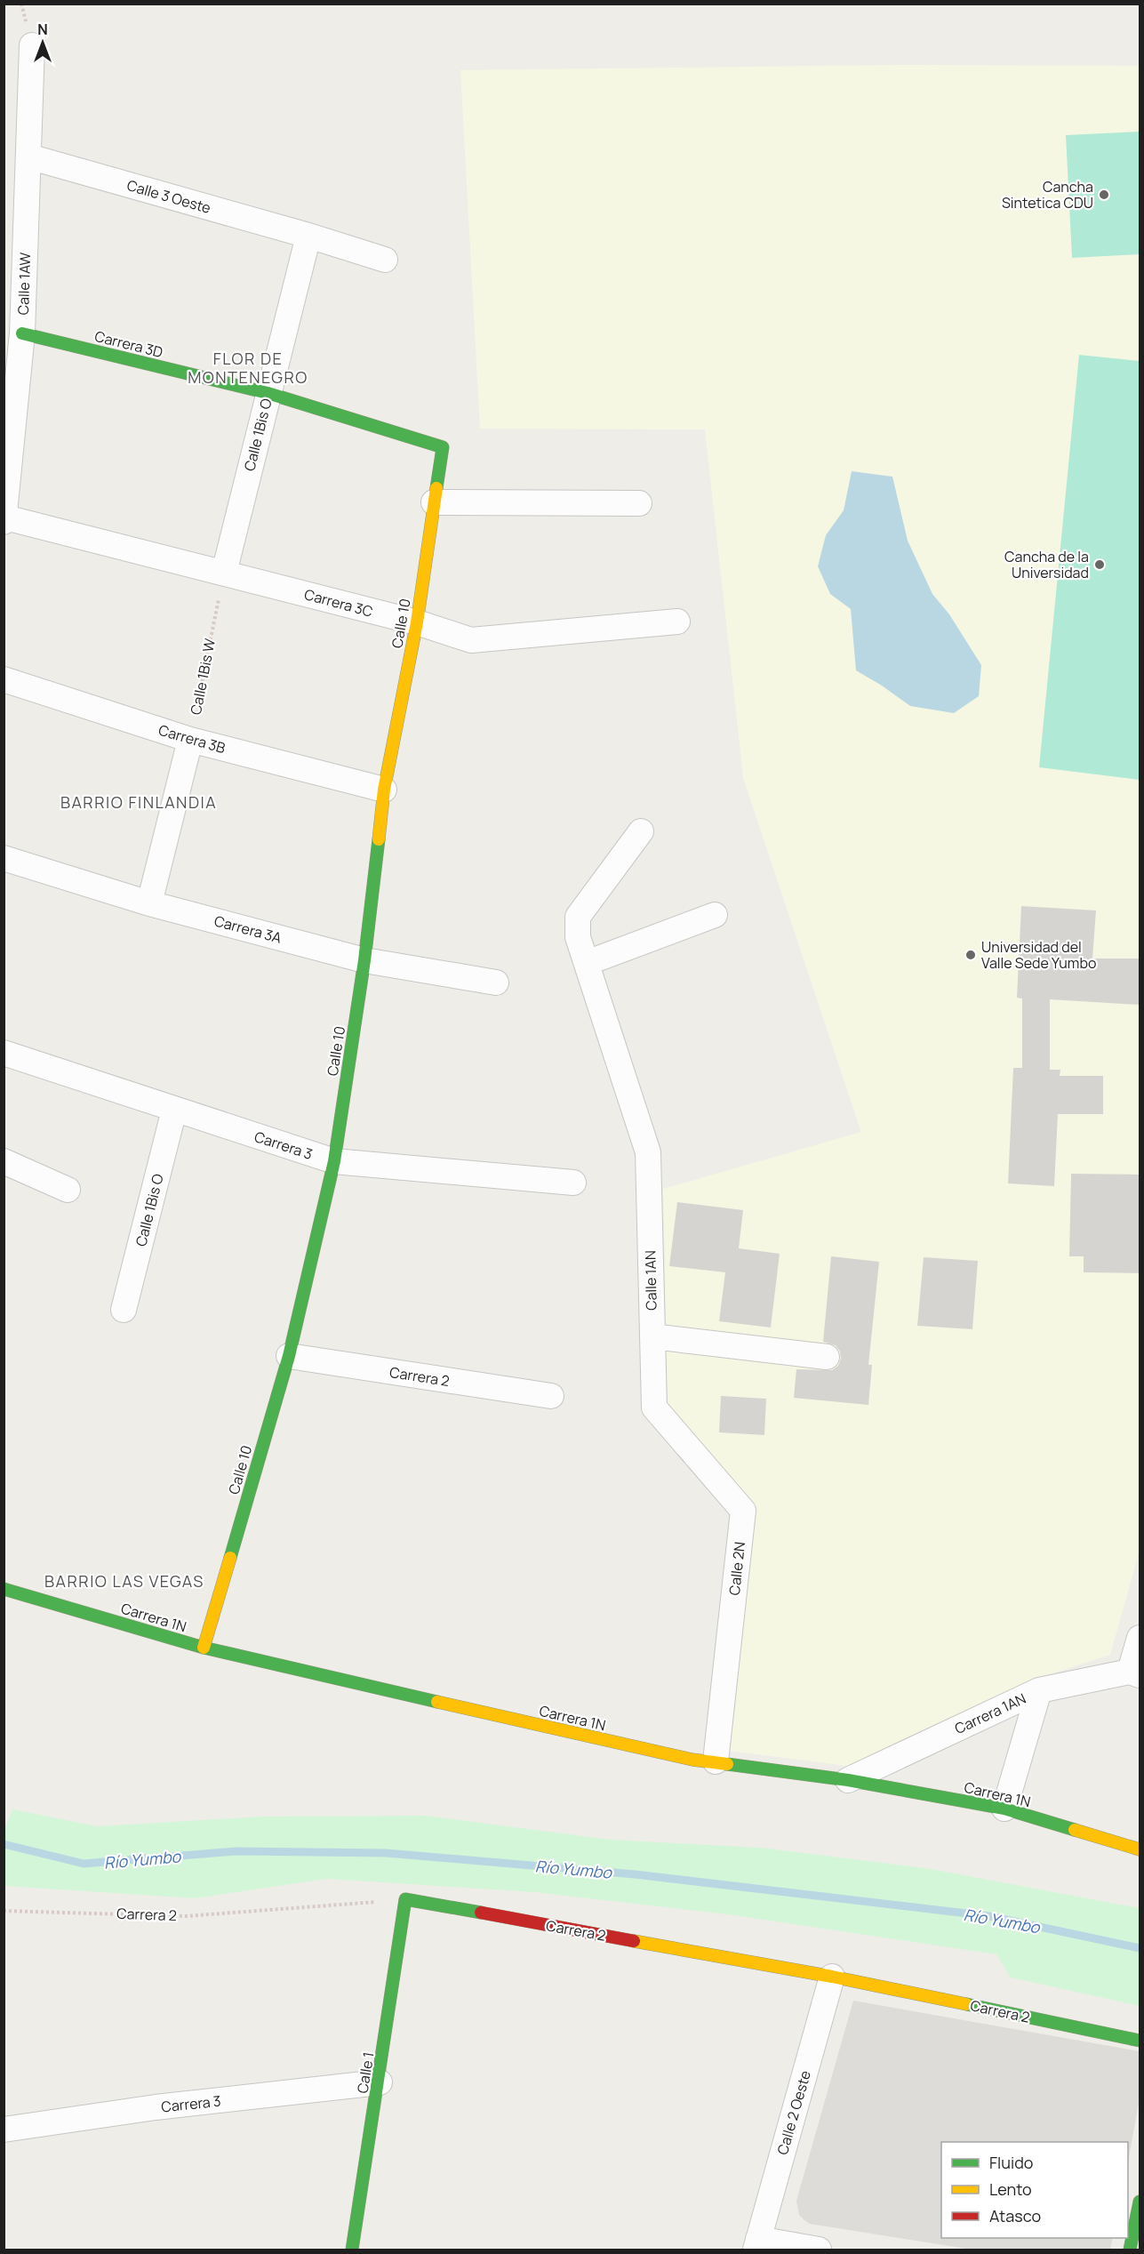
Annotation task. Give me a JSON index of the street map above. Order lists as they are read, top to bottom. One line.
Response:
{"streets":{"street":["Calle 3 Oeste","Calle 1AW","Carrera 3D","Calle 1Bis O","Carrera 3C","Calle 10","Carrera 3B","Carrera 3A","Carrera 3","Calle 1AN","Carrera 2","Calle 2N","Carrera 1N","Carrera 1AN","Calle 1","Calle 2 Oeste"],"path":["Calle 1Bis W"]},"crossings":[["Calle 3 Oeste","Calle 1AW"],["Calle 3 Oeste","Calle 1Bis O"],["Calle 1AW","Carrera 3D"],["Calle 1AW","Carrera 3C"],["Carrera 3D","Calle 1Bis O"],["Carrera 3D","Calle 10"],["Calle 1Bis O","Carrera 3C"],["Calle 1Bis O","Calle 1Bis W"],["Calle 1Bis O","Carrera 3"],["Carrera 3C","Calle 10"],["Carrera 3C","Calle 1Bis W"],["Calle 10","Carrera 3B"],["Calle 10","Carrera 3A"],["Calle 10","Carrera 3"],["Calle 10","Carrera 2"],["Calle 10","Carrera 1N"],["Calle 1Bis W","Carrera 3B"],["Carrera 3","Calle 1"],["Calle 1AN","Calle 2N"],["Carrera 2","Calle 1"],["Carrera 2","Calle 2 Oeste"],["Calle 2N","Carrera 1N"],["Carrera 1N","Carrera 1AN"]],"districts":["FLOR DE MONTENEGRO","BARRIO FINLANDIA","BARRIO LAS VEGAS"],"water":["Río Yumbo"],"places":["Cancha Sintetica CDU","Cancha de la Universidad","Universidad del Valle Sede Yumbo"],"legend":["Fluido","Lento","Atasco"],"north":"top"}
